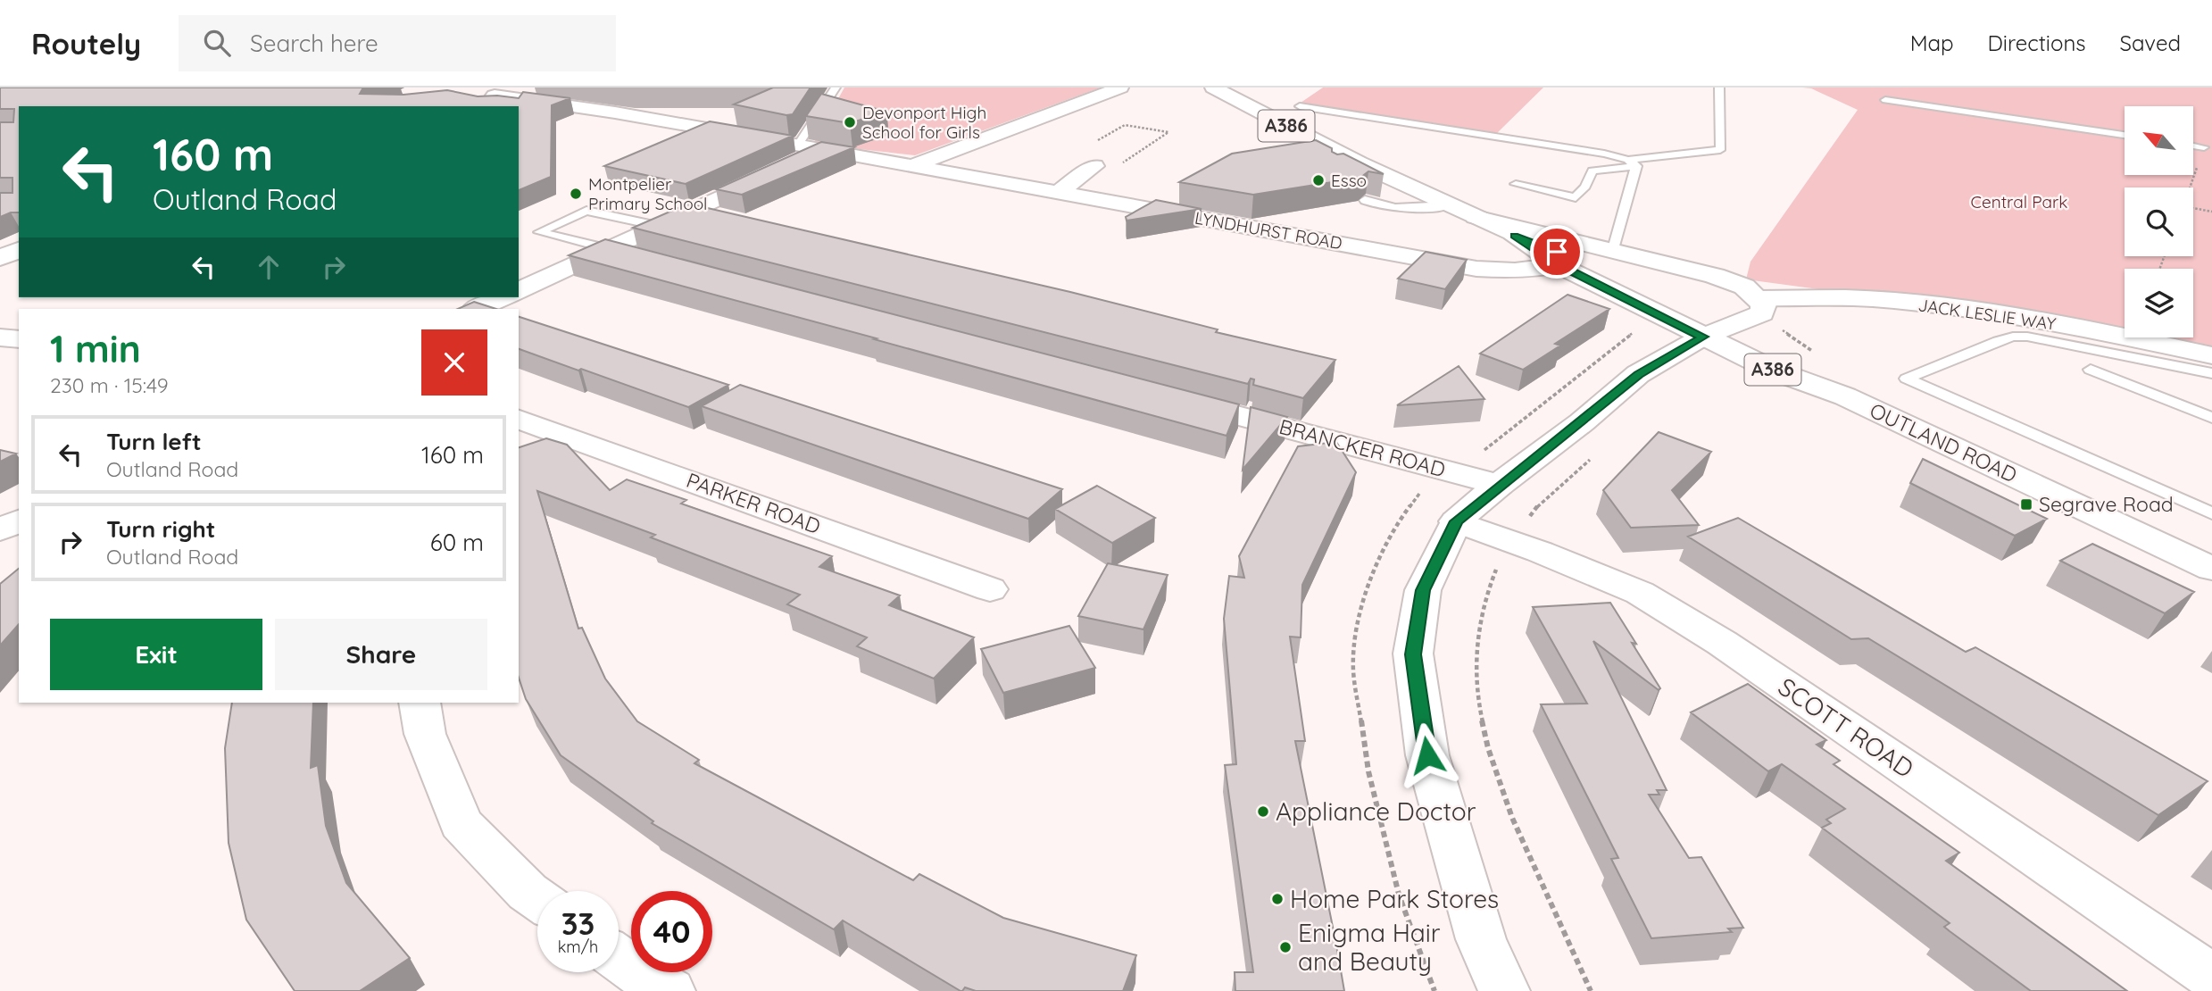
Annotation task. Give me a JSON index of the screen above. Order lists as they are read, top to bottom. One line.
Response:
{"streets":{"street":["A386","LYNDHURST ROAD","JACK LESLIE WAY","OUTLAND ROAD","BRANCKER ROAD","PARKER ROAD","SCOTT ROAD"]},"crossings":[["LYNDHURST ROAD","OUTLAND ROAD"]],"parks":["Central Park"],"places":{"other":["Devonport High School for Girls","Esso","Montpelier Primary School","Appliance Doctor","Home Park Stores","Enigma Hair and Beauty"],"transit":["Segrave Road"]},"north":"top left","page":{"header":"Routely","search":"Search here","nav":["Map","Directions","Saved"],"turn":["160 m","Outland Road"],"heading":["1 min","230 m · 15:49"],"list":[{"name":"Turn left","note":"Outland Road","value":"160 m"},{"name":"Turn right","note":"Outland Road","value":"60 m"}],"buttons":["Exit","Share"],"speed":"33 km/h","limit":"40"}}
